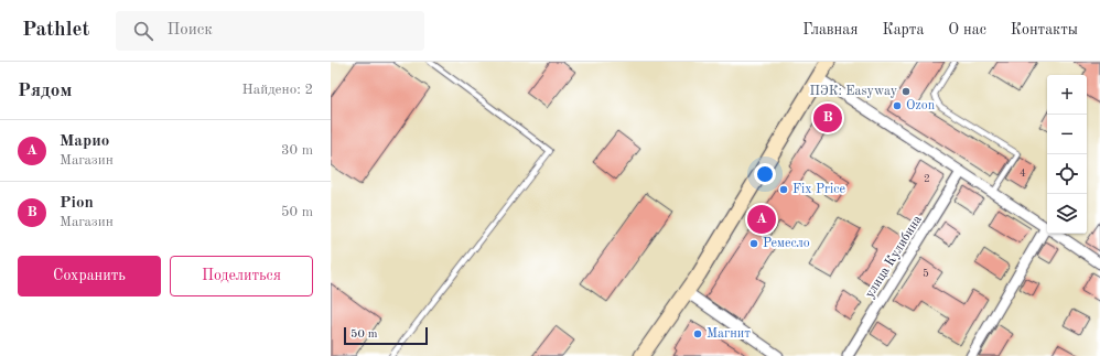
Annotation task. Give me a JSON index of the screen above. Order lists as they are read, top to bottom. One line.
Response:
{"streets":{"street":["улица Кулибина"]},"places":["ПЭК: Easyway","Ozon","Fix Price","Ремесло","Магнит"],"house_numbers":["4","2","5"],"scale_bar":"50 m","page":{"header":"Pathlet","search":"Поиск","nav":["Главная","Карта","О нас","Контакты"],"heading":["Рядом","Найдено: 2"],"map_buttons":["+","−"],"pins":["B","A"],"list":[{"mark":"A","name":"Марио","note":"Магазин","value":"30 m"},{"mark":"B","name":"Pion","note":"Магазин","value":"50 m"}],"buttons":["Сохранить","Поделиться"],"scale":"50 m"}}
